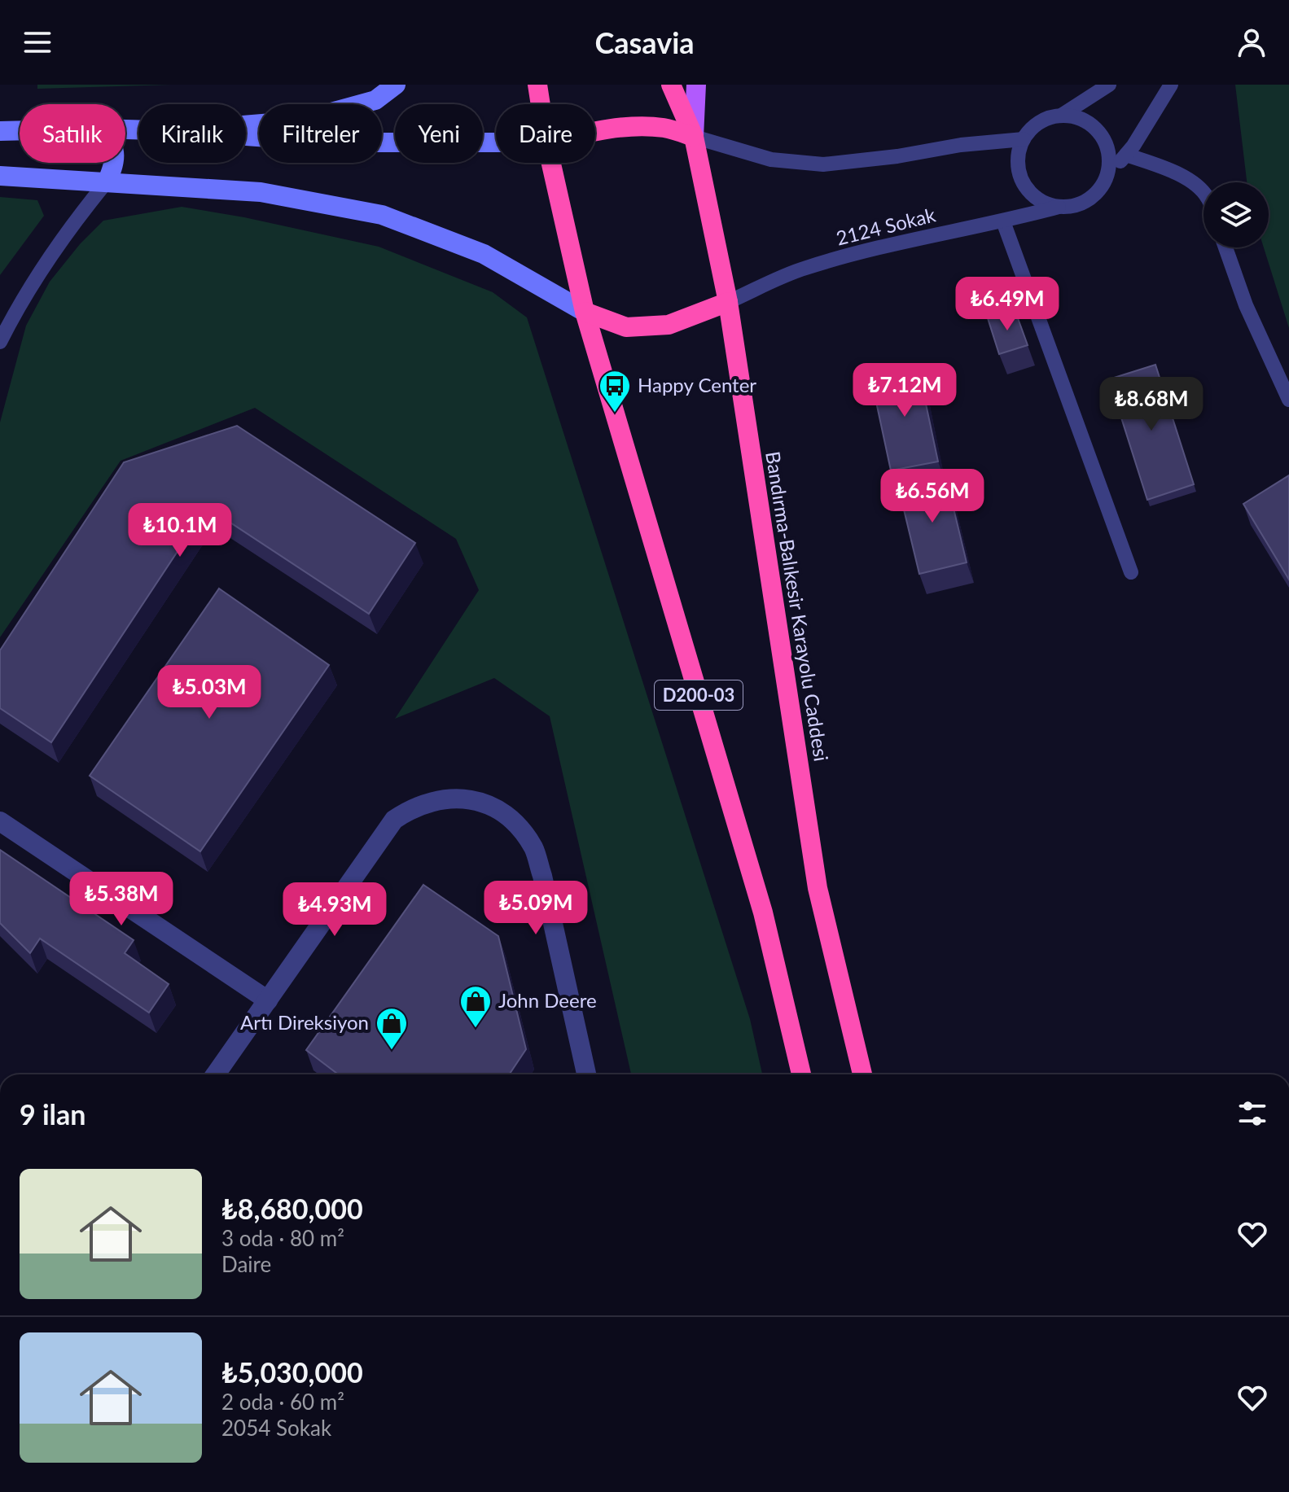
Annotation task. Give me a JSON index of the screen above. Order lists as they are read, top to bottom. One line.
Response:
{"streets":{"highway":["Bandırma-Balıkesir Karayolu Caddesi","D200-03"],"lane":["2124 Sokak"]},"crossings":[["2124 Sokak","Bandırma-Balıkesir Karayolu Caddesi"]],"places":{"bus stop":["Happy Center"],"shop":["John Deere","Artı Direksiyon"]},"page":{"header":"Casavia","chip":["Satılık","Kiralık","Filtreler","Yeni","Daire"],"price":["₺6.49M","₺7.12M","₺8.68M","₺6.56M","₺10.1M","₺5.03M","₺5.38M","₺5.09M","₺4.93M"],"heading":"9 ilan","list":[{"name":"₺8,680,000","note":"3 oda · 80 m² · Daire"},{"name":"₺5,030,000","note":"2 oda · 60 m² · 2054 Sokak"}]}}
